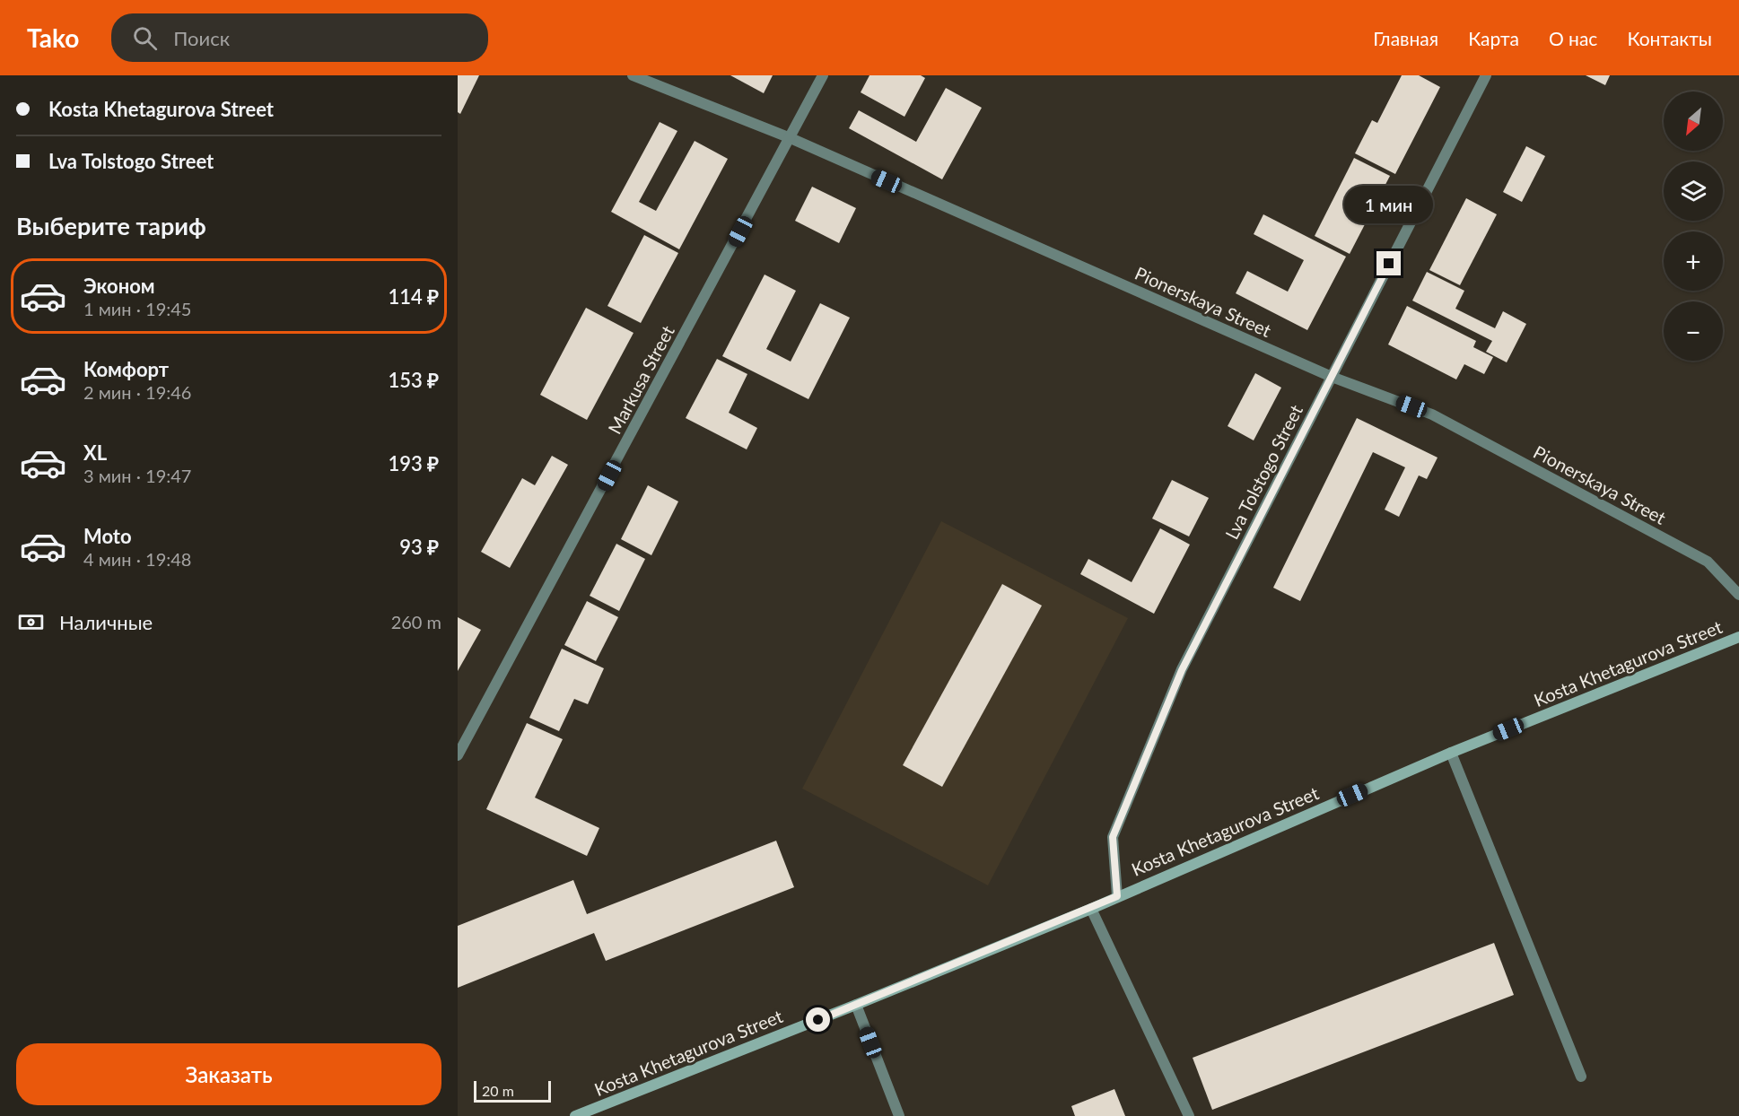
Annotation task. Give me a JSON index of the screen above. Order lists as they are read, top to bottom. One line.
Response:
{"streets":{"main road":["Kosta Khetagurova Street"],"street":["Pionerskaya Street","Markusa Street","Lva Tolstogo Street"]},"crossings":[["Pionerskaya Street","Markusa Street"],["Pionerskaya Street","Lva Tolstogo Street"],["Lva Tolstogo Street","Kosta Khetagurova Street"]],"scale_bar":"20 m","north":"bottom left","page":{"header":"Tako","search":"Поиск","nav":["Главная","Карта","О нас","Контакты"],"banner":["Kosta Khetagurova Street","Lva Tolstogo Street"],"map_buttons":["+","−"],"bubble":"1 мин","heading":"Выберите тариф","list":[{"name":"Эконом","note":"1 мин · 19:45","value":"114 ₽"},{"name":"Комфорт","note":"2 мин · 19:46","value":"153 ₽"},{"name":"XL","note":"3 мин · 19:47","value":"193 ₽"},{"name":"Moto","note":"4 мин · 19:48","value":"93 ₽"}],"pay":["Наличные","260 m"],"buttons":"Заказать","scale":"20 m"}}
